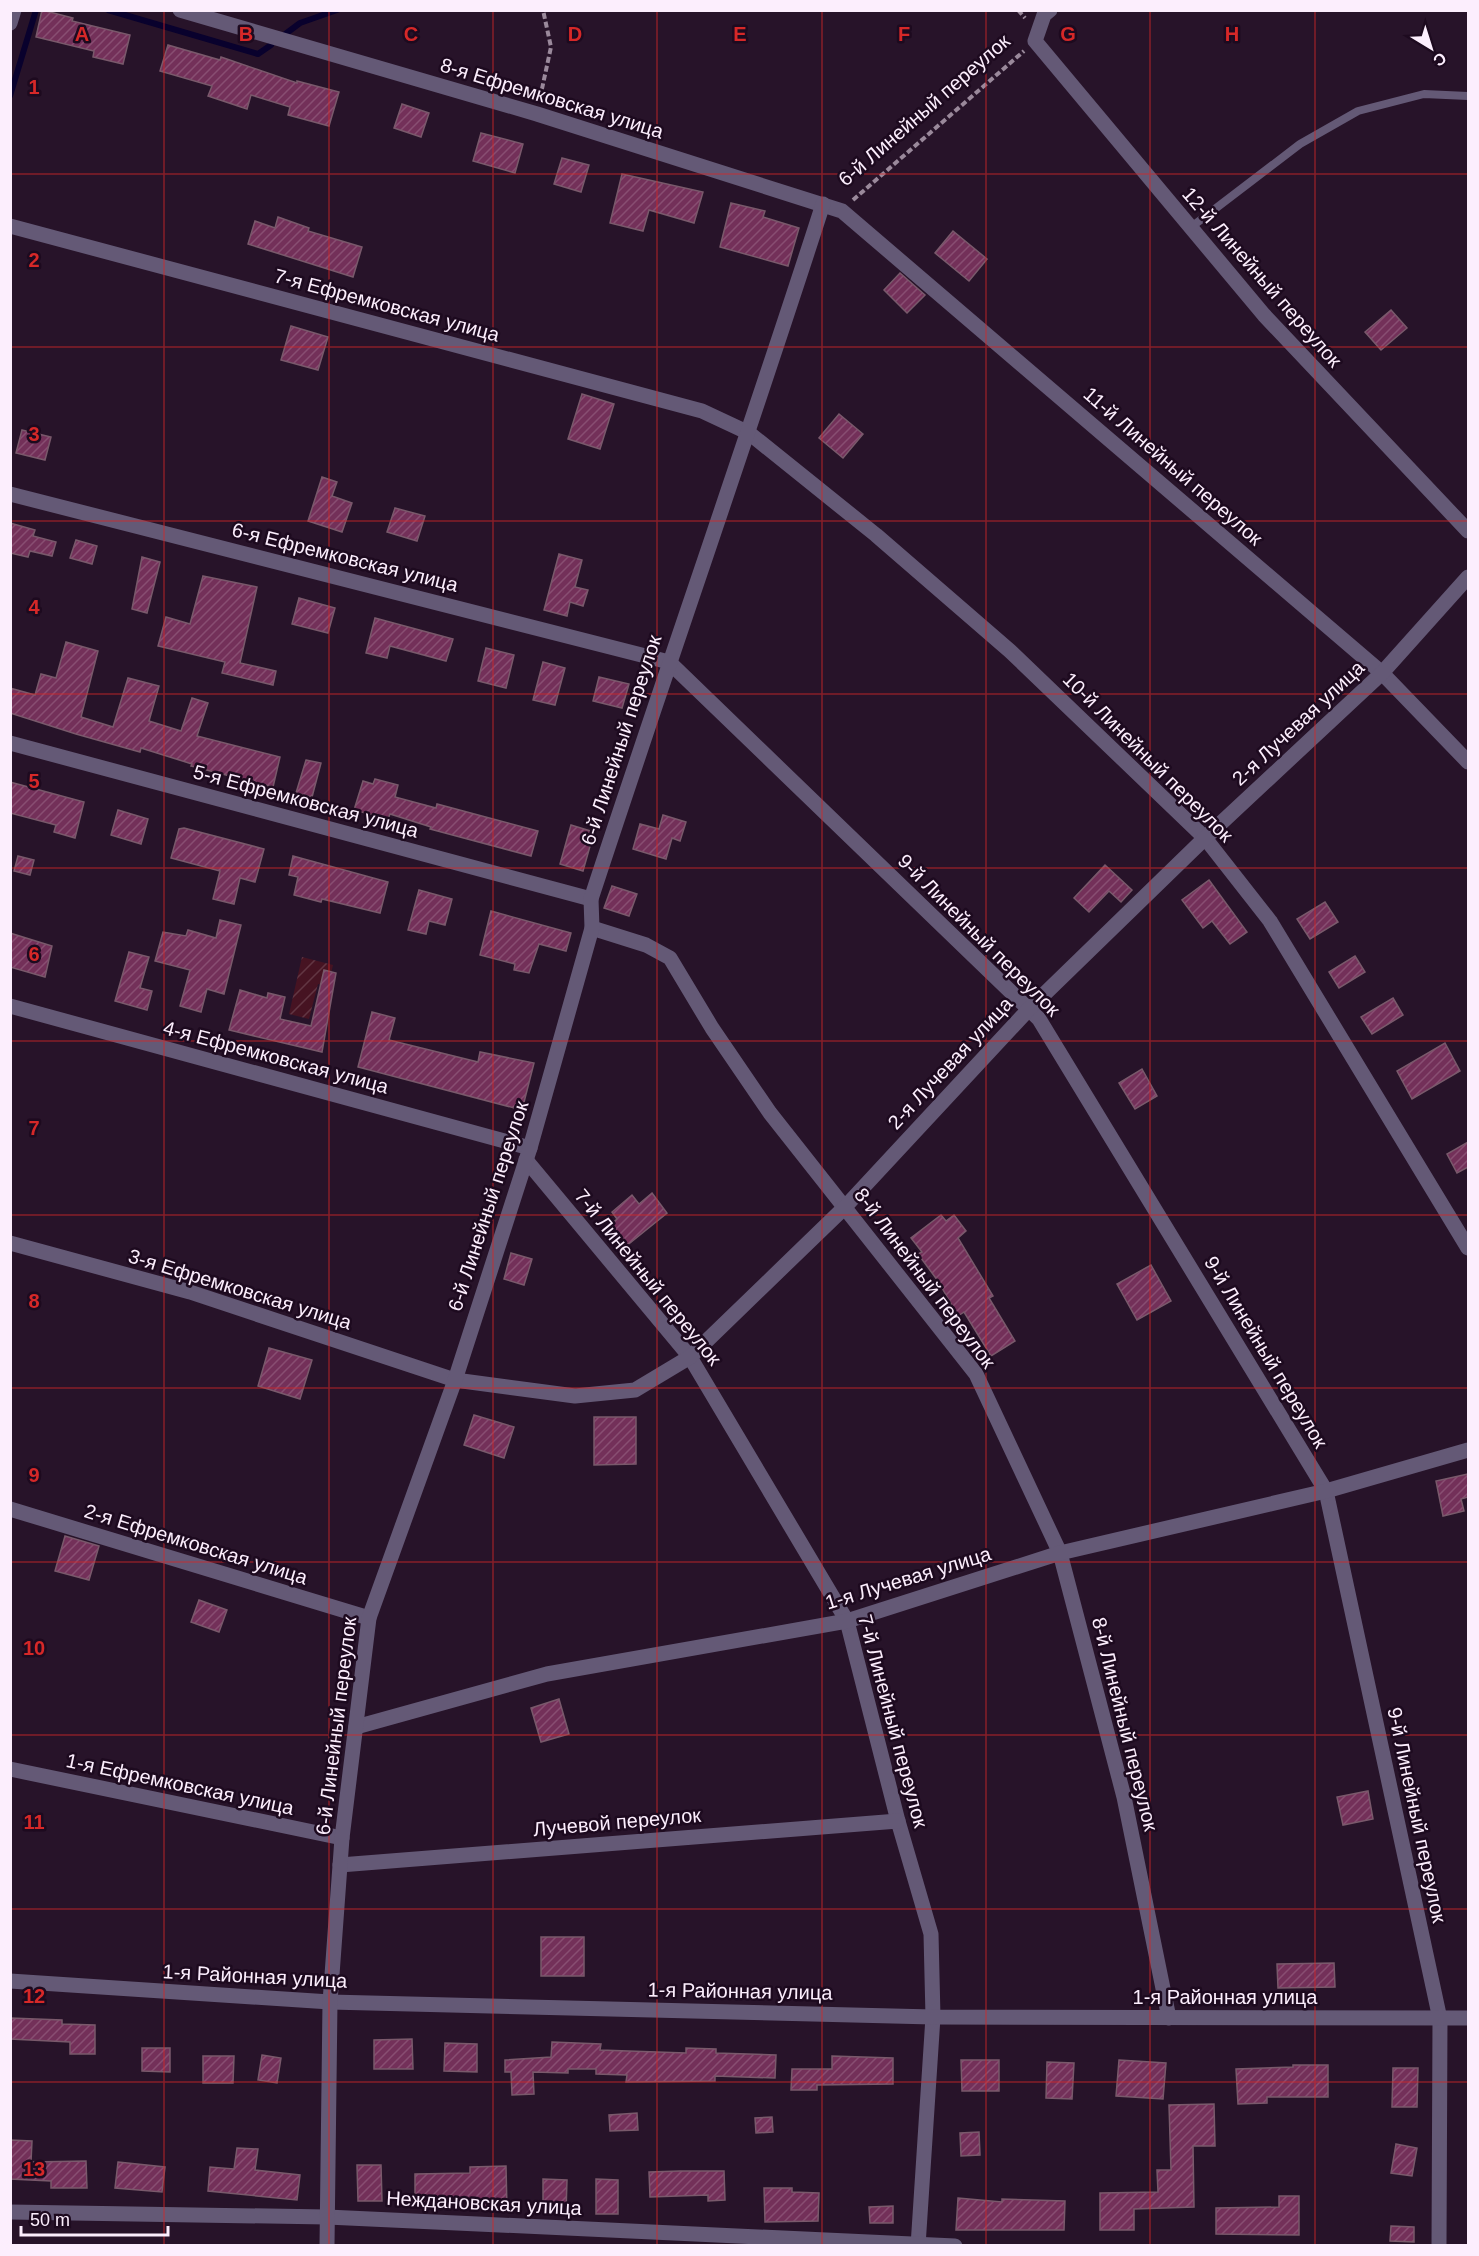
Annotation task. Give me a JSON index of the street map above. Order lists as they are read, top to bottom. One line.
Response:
{"streets":{"street":["8-я Ефремковская улица","6-й Линейный переулок","12-й Линейный переулок","7-я Ефремковская улица","11-й Линейный переулок","6-я Ефремковская улица","2-я Лучевая улица","10-й Линейный переулок","5-я Ефремковская улица","9-й Линейный переулок","4-я Ефремковская улица","7-й Линейный переулок","8-й Линейный переулок","3-я Ефремковская улица","2-я Ефремковская улица","1-я Лучевая улица","1-я Ефремковская улица","Лучевой переулок","1-я Районная улица","Неждановская улица"]},"crossings":[["8-я Ефремковская улица","6-й Линейный переулок"],["8-я Ефремковская улица","11-й Линейный переулок"],["6-й Линейный переулок","12-й Линейный переулок"],["6-й Линейный переулок","7-я Ефремковская улица"],["6-й Линейный переулок","11-й Линейный переулок"],["6-й Линейный переулок","6-я Ефремковская улица"],["6-й Линейный переулок","2-я Лучевая улица"],["6-й Линейный переулок","10-й Линейный переулок"],["6-й Линейный переулок","5-я Ефремковская улица"],["6-й Линейный переулок","9-й Линейный переулок"],["6-й Линейный переулок","4-я Ефремковская улица"],["6-й Линейный переулок","7-й Линейный переулок"],["6-й Линейный переулок","8-й Линейный переулок"],["6-й Линейный переулок","3-я Ефремковская улица"],["6-й Линейный переулок","2-я Ефремковская улица"],["6-й Линейный переулок","1-я Лучевая улица"],["6-й Линейный переулок","1-я Ефремковская улица"],["6-й Линейный переулок","Лучевой переулок"],["6-й Линейный переулок","1-я Районная улица"],["6-й Линейный переулок","Неждановская улица"],["7-я Ефремковская улица","10-й Линейный переулок"],["11-й Линейный переулок","2-я Лучевая улица"],["6-я Ефремковская улица","9-й Линейный переулок"],["2-я Лучевая улица","10-й Линейный переулок"],["2-я Лучевая улица","9-й Линейный переулок"],["2-я Лучевая улица","7-й Линейный переулок"],["2-я Лучевая улица","8-й Линейный переулок"],["2-я Лучевая улица","3-я Ефремковская улица"],["9-й Линейный переулок","1-я Лучевая улица"],["9-й Линейный переулок","1-я Районная улица"],["4-я Ефремковская улица","7-й Линейный переулок"],["7-й Линейный переулок","1-я Лучевая улица"],["7-й Линейный переулок","Лучевой переулок"],["7-й Линейный переулок","1-я Районная улица"],["7-й Линейный переулок","Неждановская улица"],["8-й Линейный переулок","1-я Лучевая улица"],["8-й Линейный переулок","1-я Районная улица"]],"scale_bar":"50 m","north":"bottom right","grid":{"columns":["A","B","C","D","E","F","G","H"],"rows":["1","2","3","4","5","6","7","8","9","10","11","12","13"]}}
